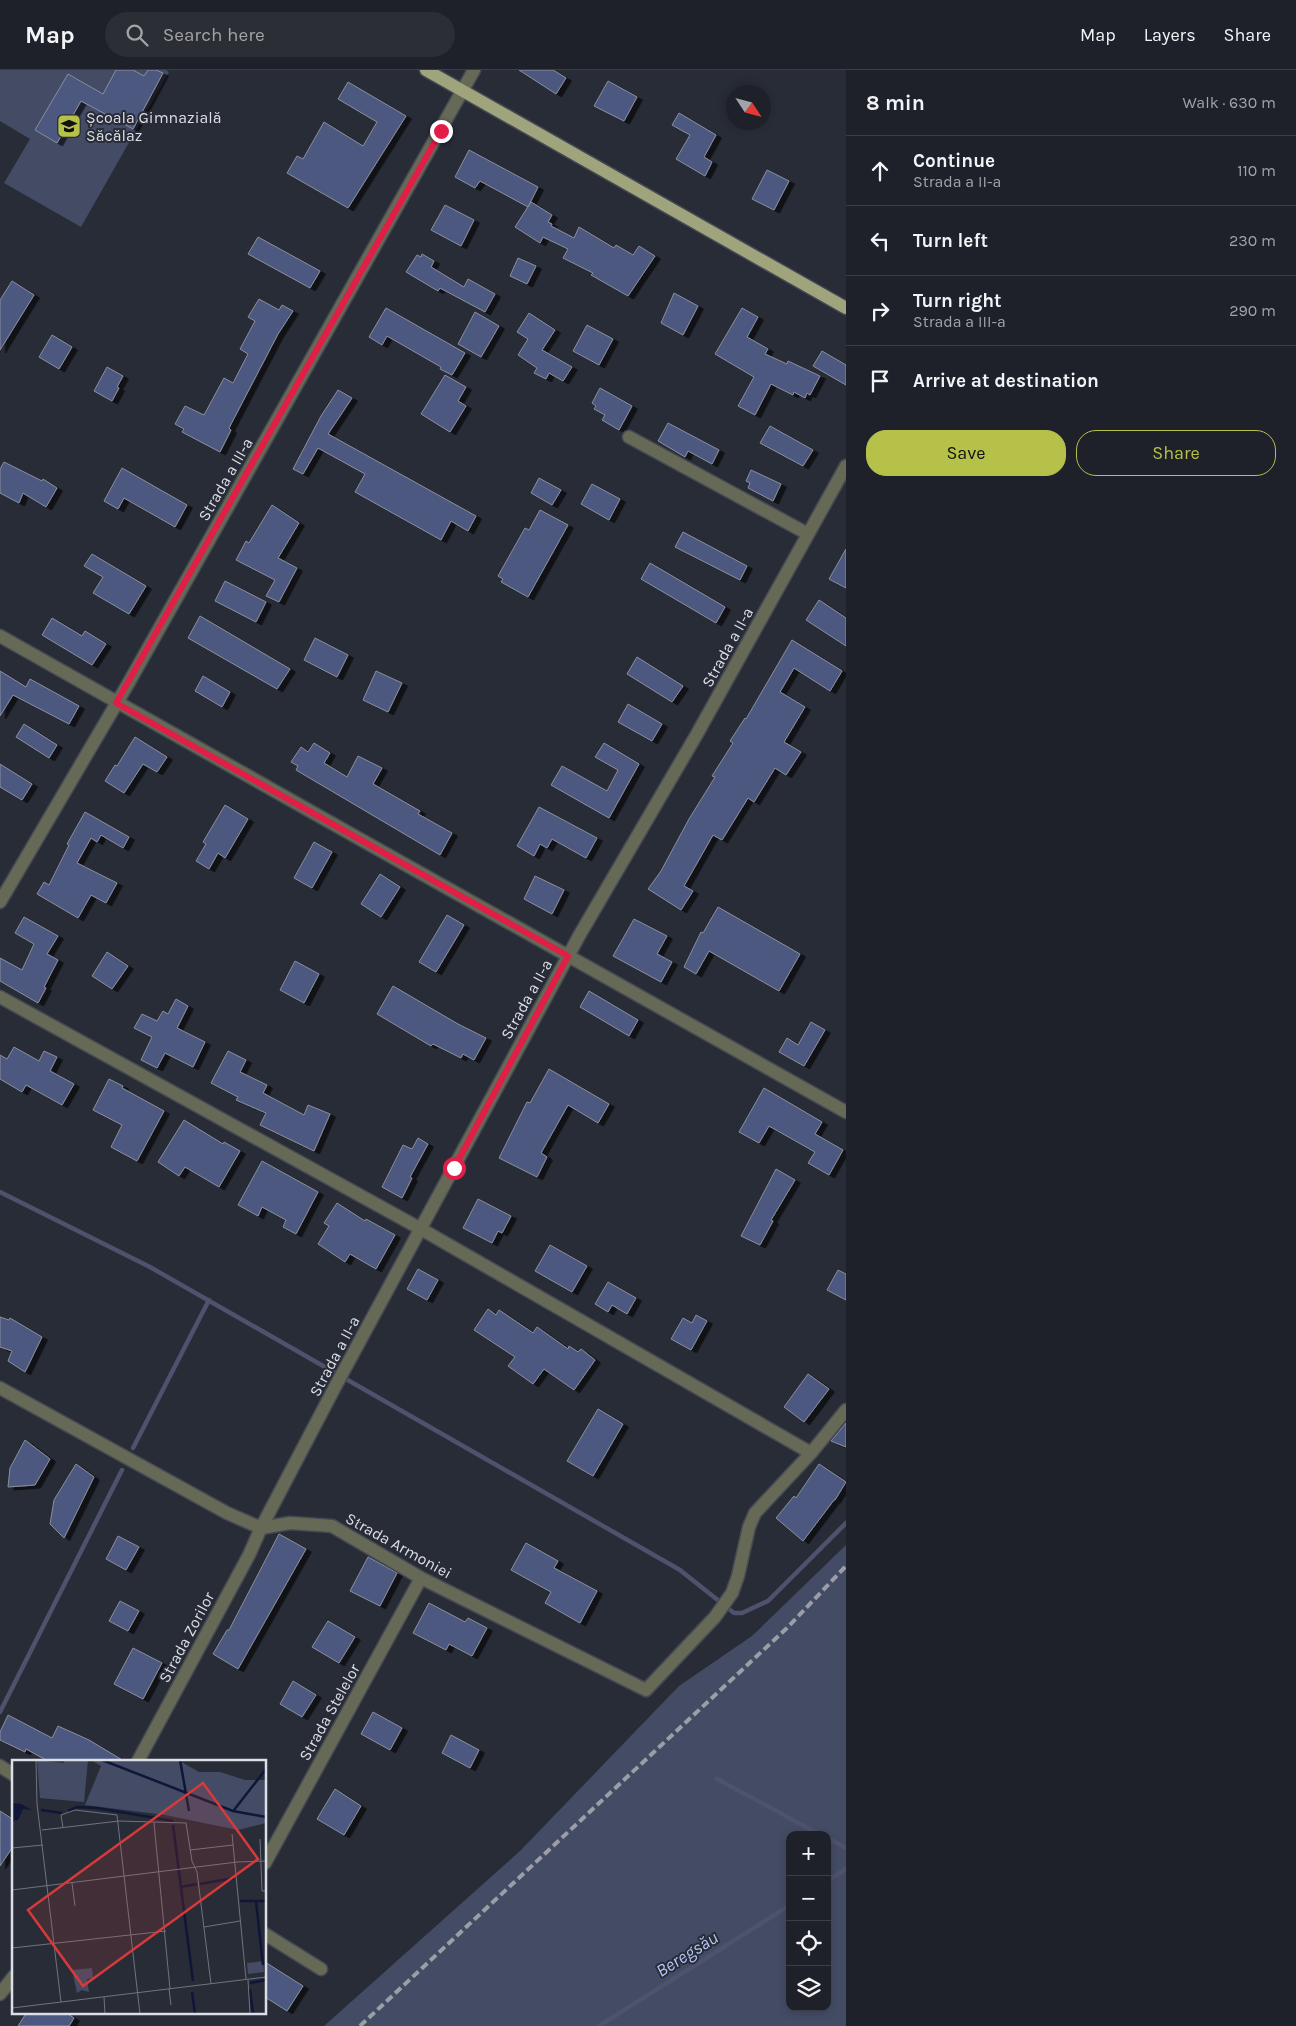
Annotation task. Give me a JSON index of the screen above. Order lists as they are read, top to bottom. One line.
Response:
{"streets":{"street":["Strada a III-a","Strada a II-a","Strada Armoniei","Strada Zorilor","Strada Stelelor"]},"crossings":[["Strada a II-a","Strada Armoniei"],["Strada a II-a","Strada Zorilor"],["Strada Armoniei","Strada Zorilor"],["Strada Armoniei","Strada Stelelor"]],"water":["Beregsău"],"places":{"school or university":["Școala Gimnazială Săcălaz"]},"north":"bottom right","page":{"header":"Map","search":"Search here","nav":["Map","Layers","Share"],"heading":["8 min","Walk · 630 m"],"list":[["Continue","Strada a II-a","110 m"],["Turn left","230 m"],["Turn right","Strada a III-a","290 m"],"Arrive at destination"],"buttons":["Save","Share"],"map_buttons":["+","−"]}}
